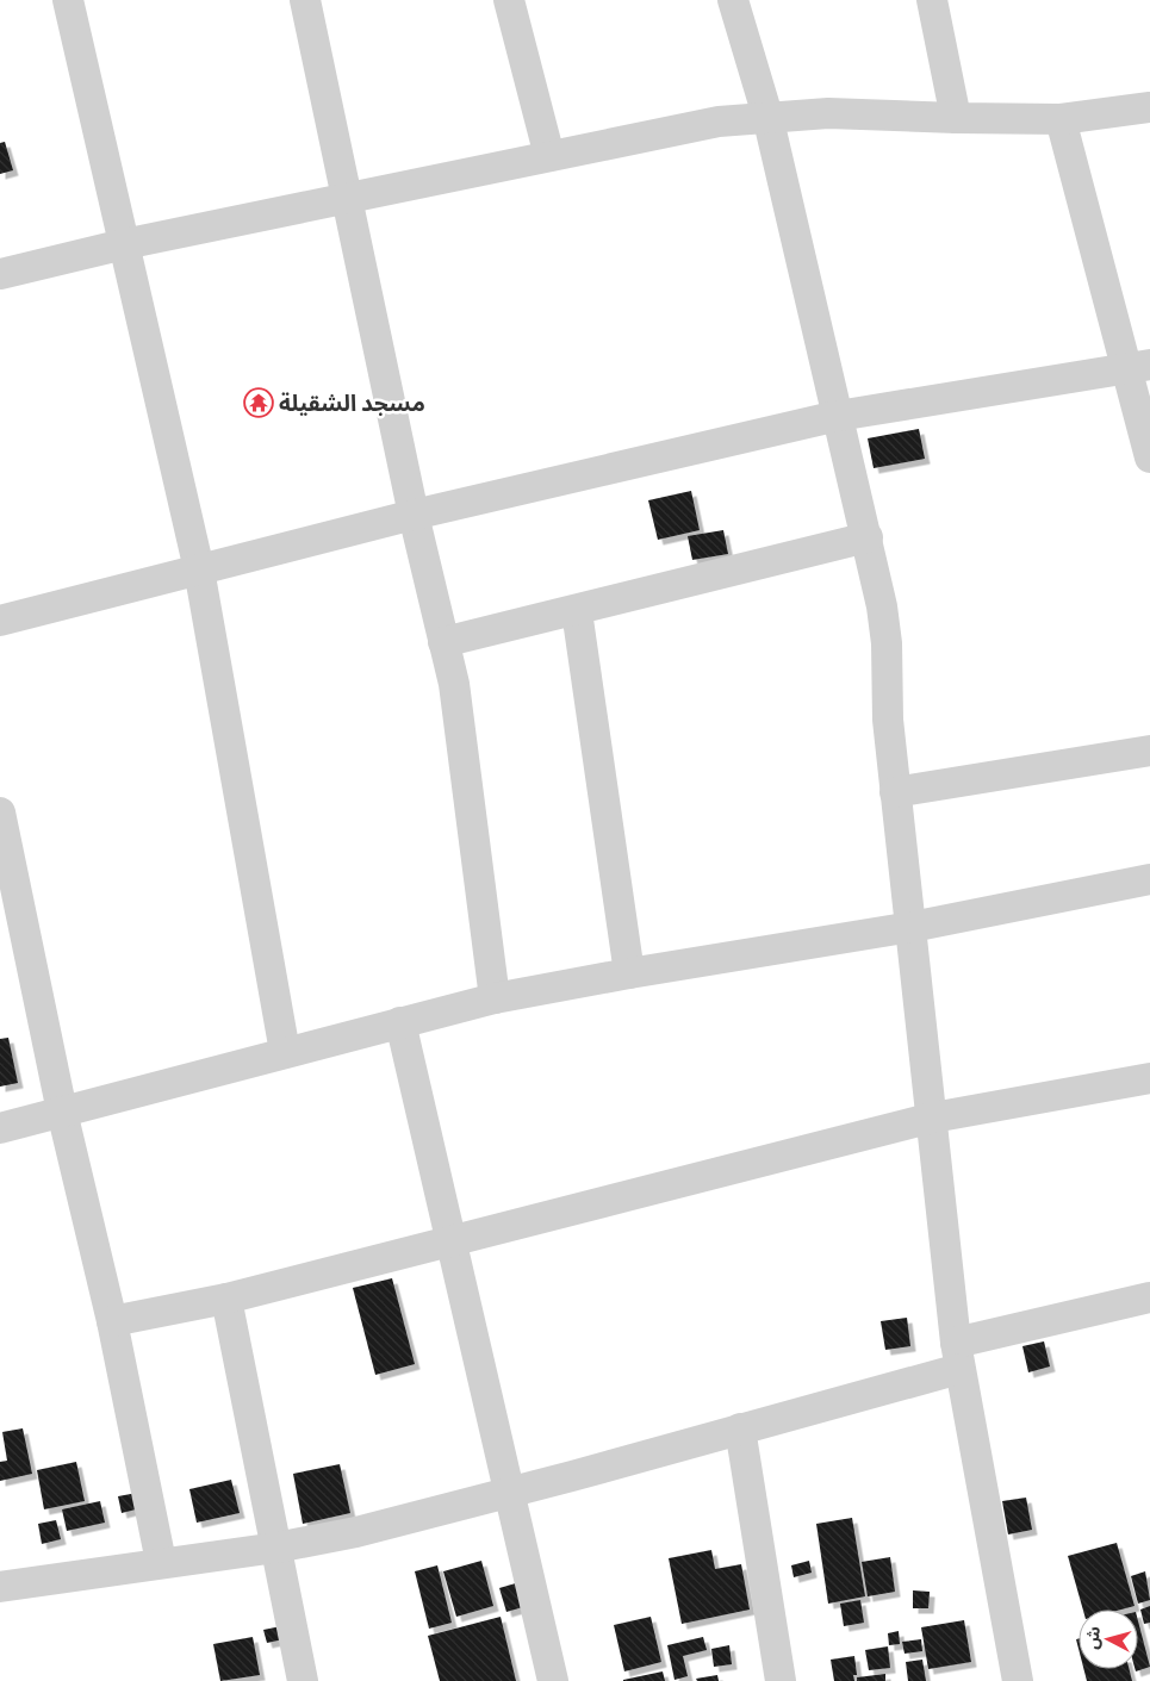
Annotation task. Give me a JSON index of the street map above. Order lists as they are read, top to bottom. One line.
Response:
{"places":{"temple":["مسجد الشقيلة"]},"north":"left"}
